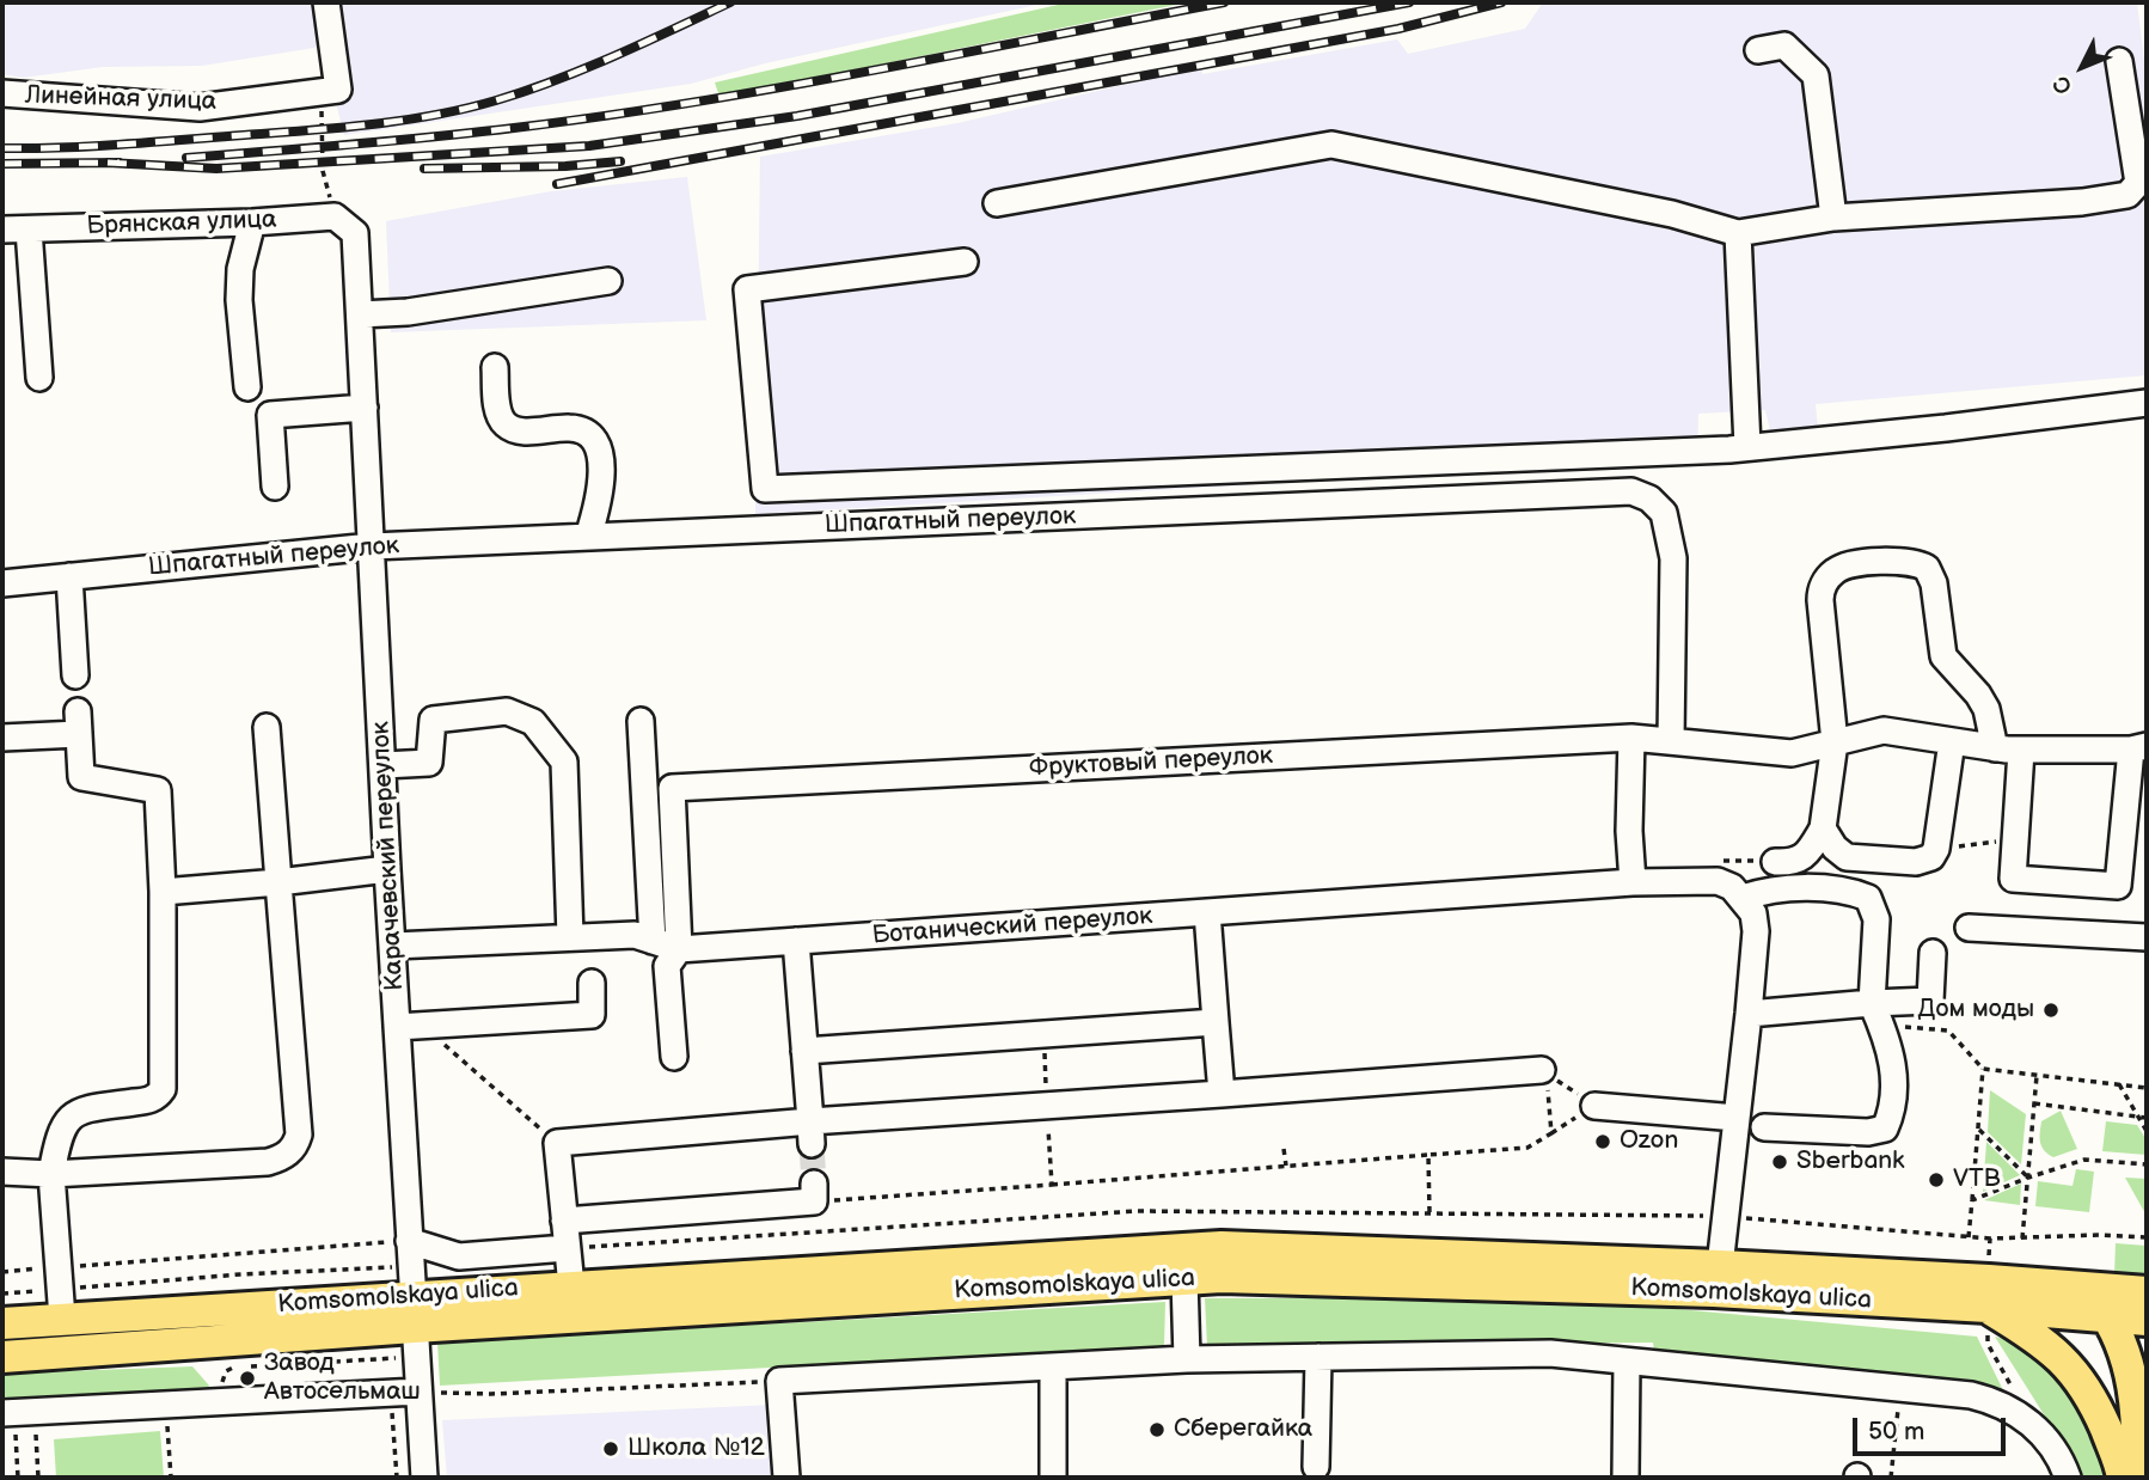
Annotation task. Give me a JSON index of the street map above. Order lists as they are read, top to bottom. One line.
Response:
{"streets":{"main road":["Komsomolskaya ulica"],"street":["Линейная улица","Брянская улица","Шпагатный переулок","Фруктовый переулок","Карачевский переулок","Ботанический переулок"]},"crossings":[["Брянская улица","Карачевский переулок"],["Шпагатный переулок","Фруктовый переулок"],["Шпагатный переулок","Карачевский переулок"],["Фруктовый переулок","Ботанический переулок"],["Карачевский переулок","Ботанический переулок"],["Карачевский переулок","Komsomolskaya ulica"]],"places":["Дом моды","Ozon","Sberbank","VTB","Завод Автосельмаш","Сберегайка","Школа №12"],"scale_bar":"50 m","north":"bottom left"}
